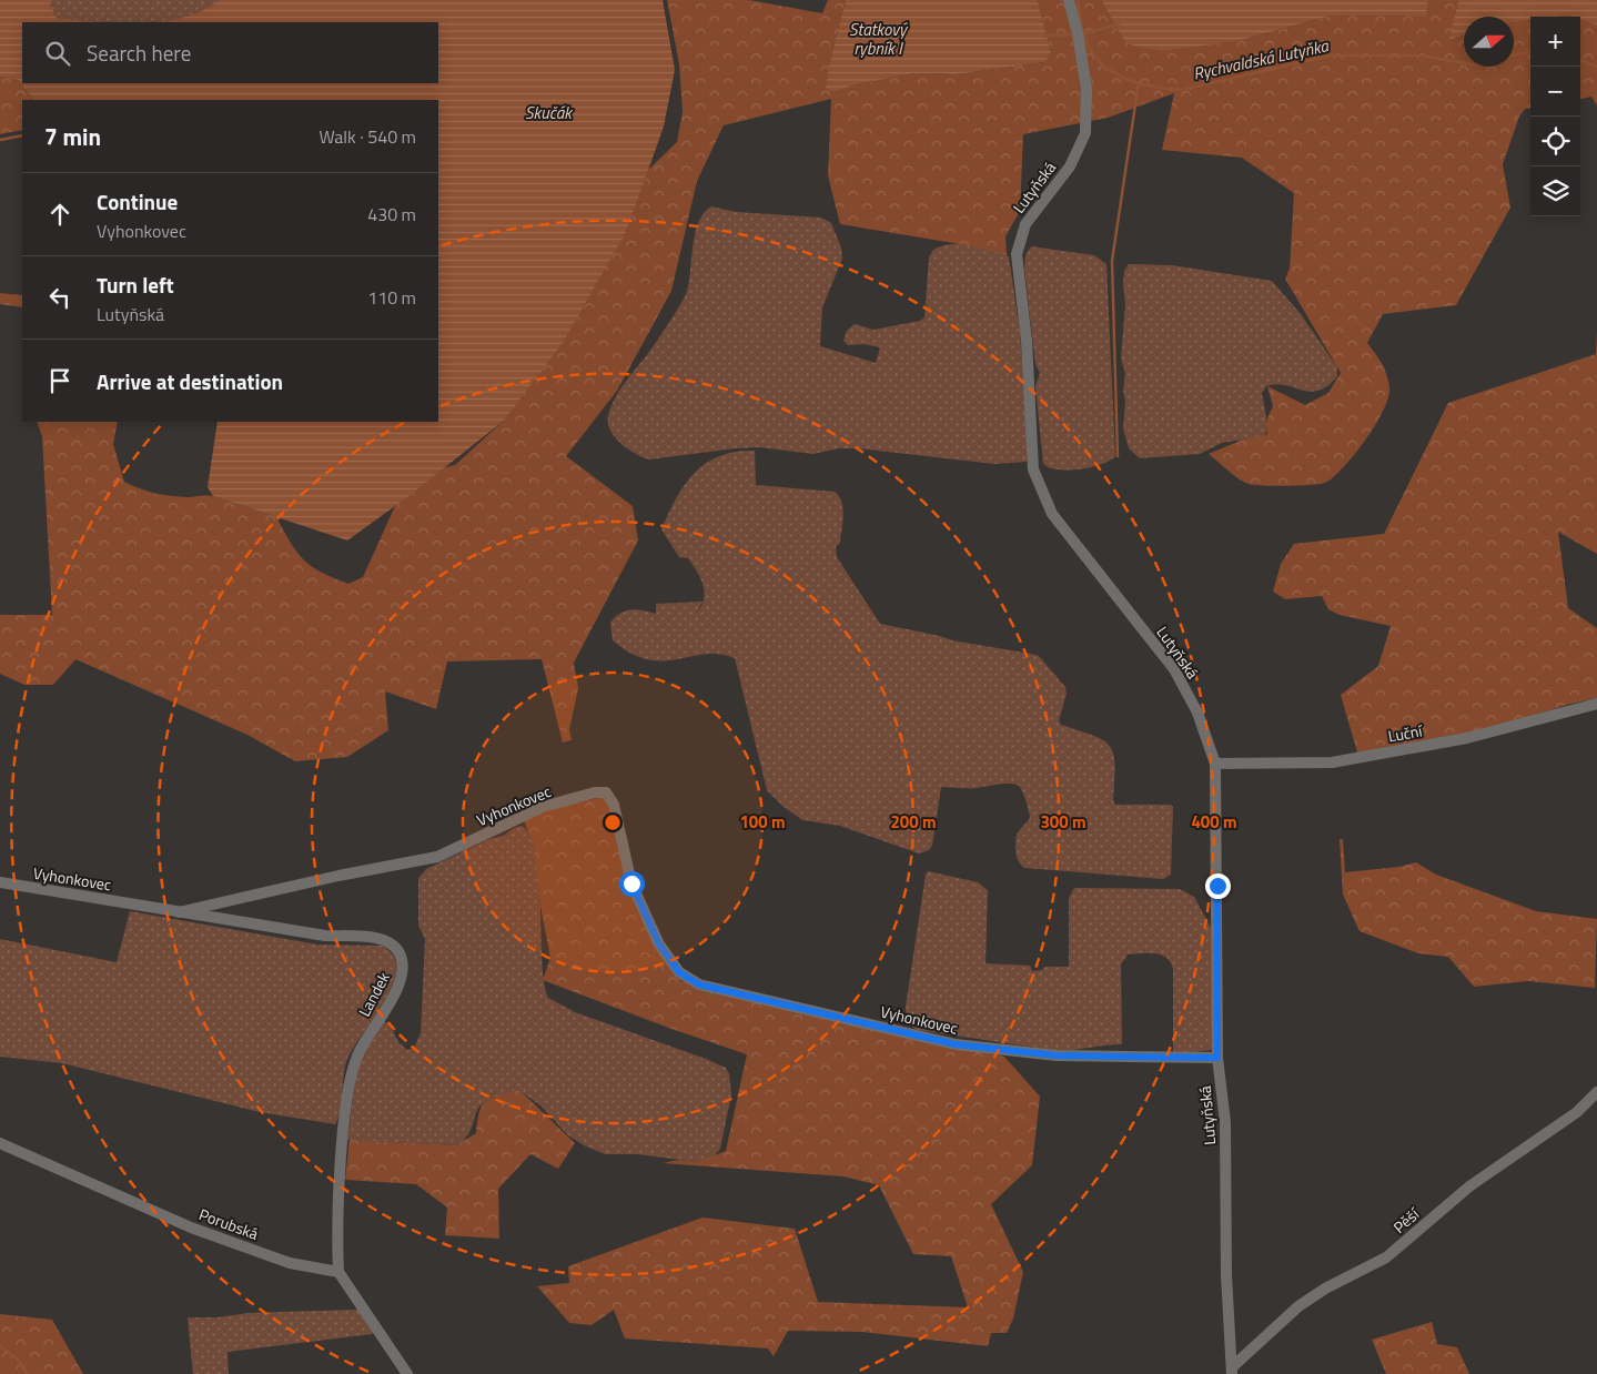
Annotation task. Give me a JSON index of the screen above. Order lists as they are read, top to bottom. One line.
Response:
{"streets":{"street":["Lutyňská","Luční","Vyhonkovec","Landek","Pěší","Porubská"]},"crossings":[["Lutyňská","Luční"],["Lutyňská","Vyhonkovec"],["Lutyňská","Pěší"],["Vyhonkovec","Landek"],["Landek","Porubská"]],"water":["Statkový rybník I","Rychvaldská Lutyňka","Skučák"],"north":"right","page":{"map_buttons":["+","−"],"search":"Search here","heading":["7 min","Walk · 540 m"],"list":[["Continue","Vyhonkovec","430 m"],["Turn left","Lutyňská","110 m"],"Arrive at destination"]},"rings":["100 m","200 m","300 m","400 m"]}
